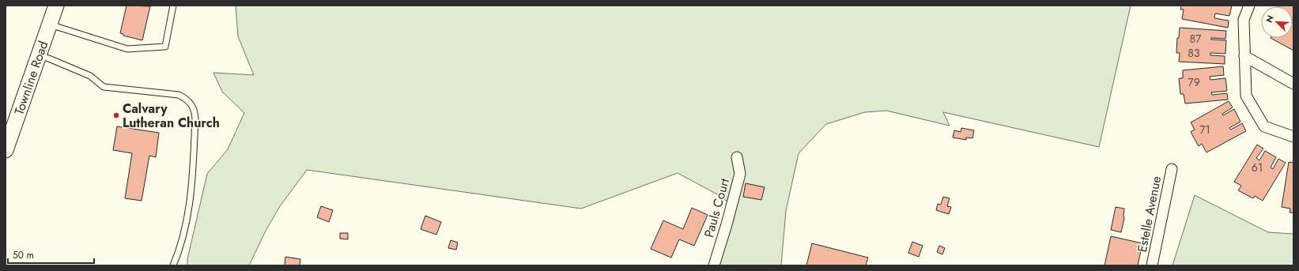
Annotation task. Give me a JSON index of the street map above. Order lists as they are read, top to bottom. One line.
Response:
{"streets":{"street":["Townline Road","Pauls Court","Estelle Avenue"]},"places":["Calvary Lutheran Church"],"house_numbers":["87","83","79","71","61"],"scale_bar":"50 m","north":"top left"}
